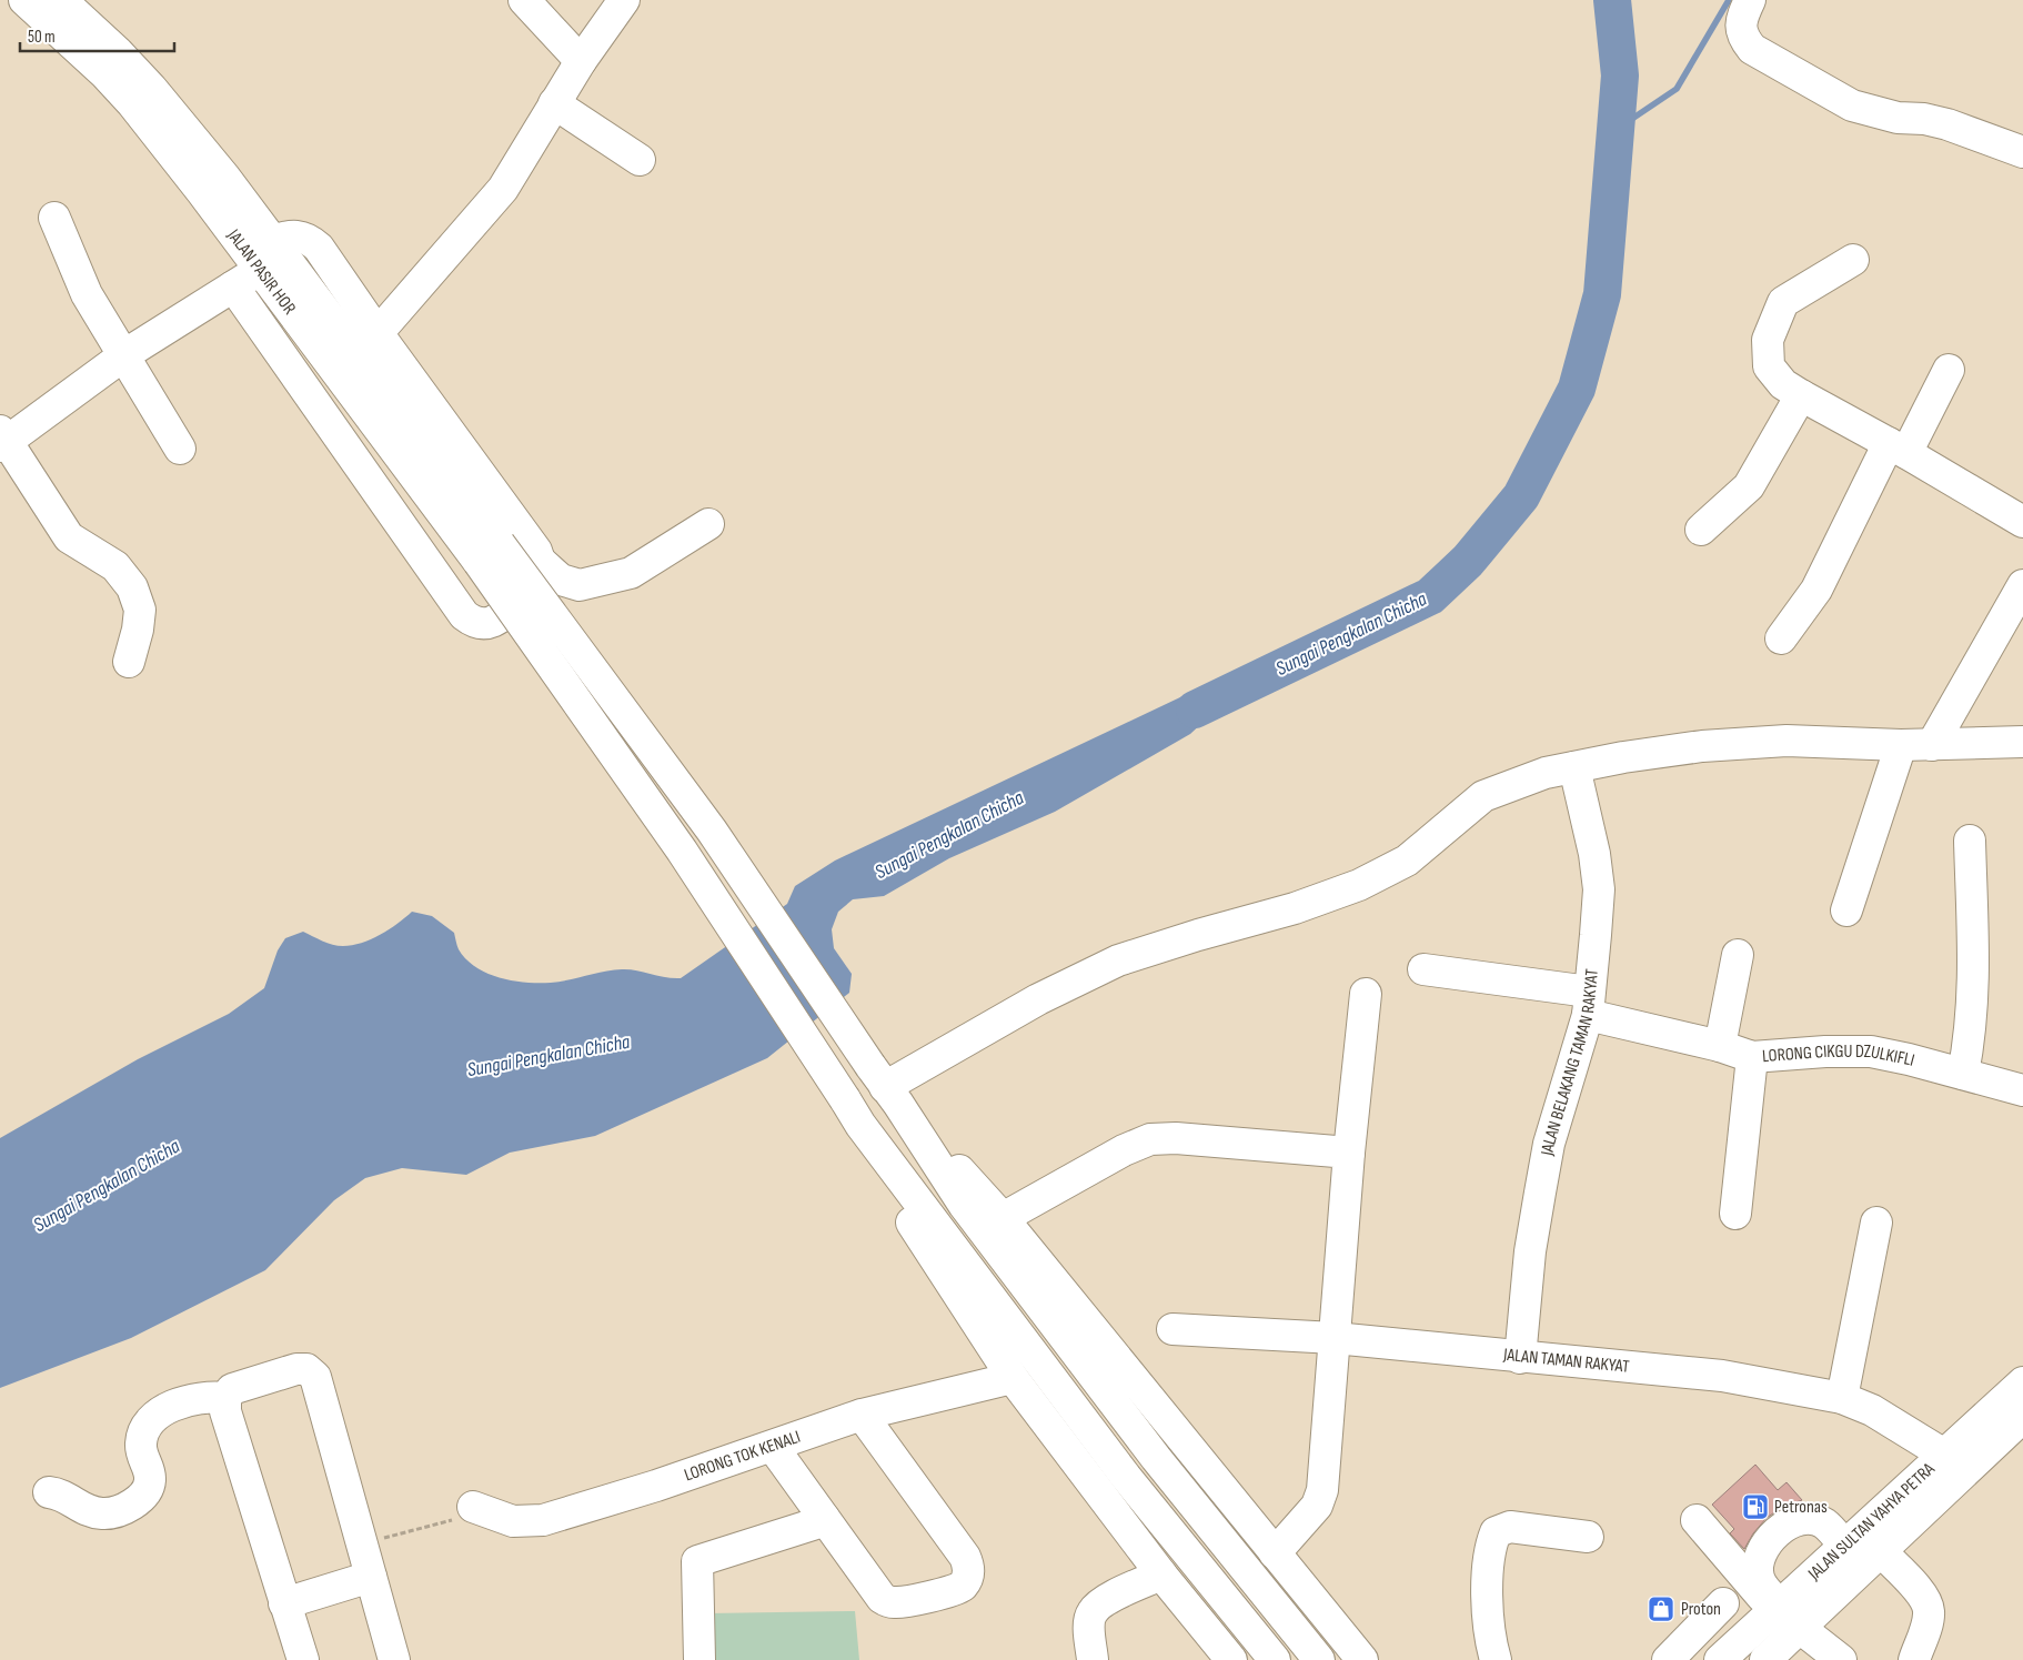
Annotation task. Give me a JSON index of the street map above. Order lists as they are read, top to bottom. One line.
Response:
{"streets":{"main road":["JALAN PASIR HOR","LORONG CIKGU DZULKIFLI","JALAN BELAKANG TAMAN RAKYAT","JALAN TAMAN RAKYAT","LORONG TOK KENALI","JALAN SULTAN YAHYA PETRA"]},"crossings":[["LORONG CIKGU DZULKIFLI","JALAN BELAKANG TAMAN RAKYAT"],["JALAN BELAKANG TAMAN RAKYAT","JALAN TAMAN RAKYAT"],["JALAN TAMAN RAKYAT","JALAN SULTAN YAHYA PETRA"]],"water":["Sungai Pengkalan Chicha"],"places":{"fuel station":["Petronas"],"shop":["Proton"]},"scale_bar":"50 m"}
